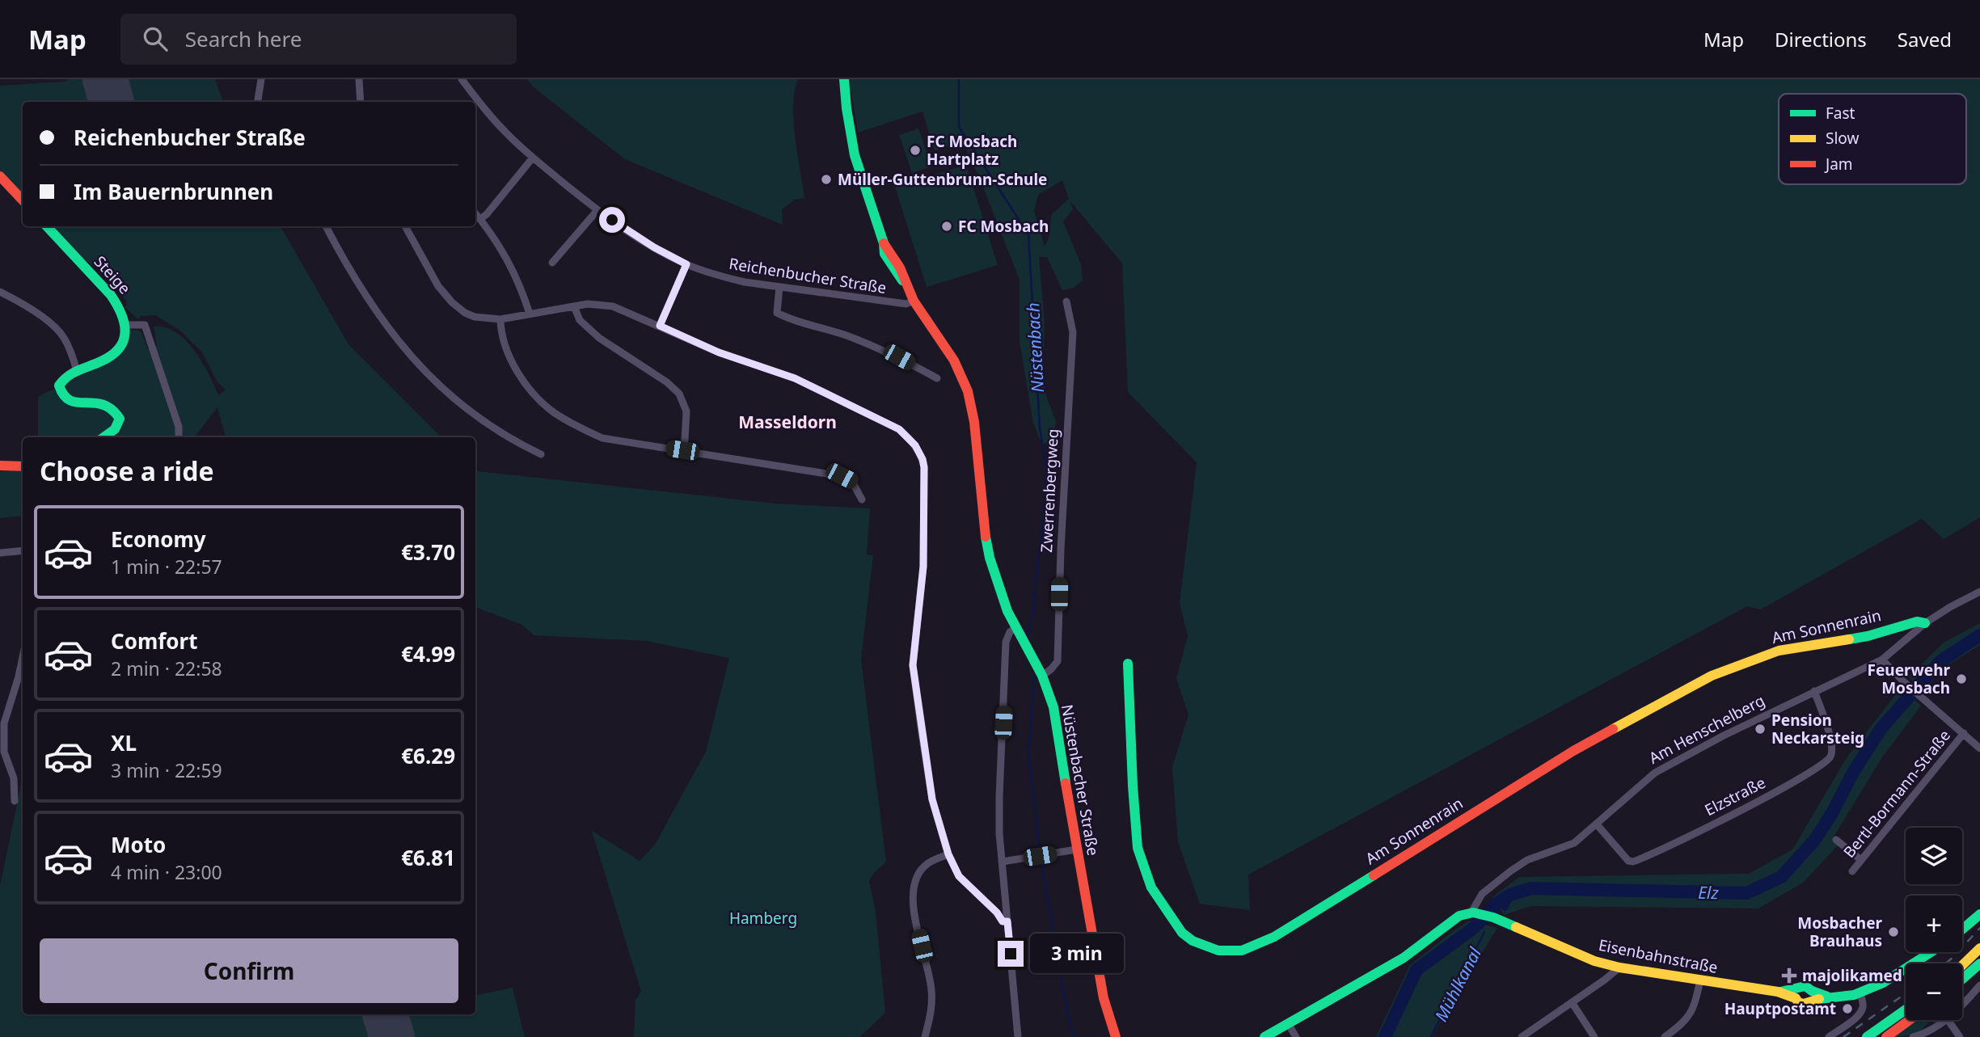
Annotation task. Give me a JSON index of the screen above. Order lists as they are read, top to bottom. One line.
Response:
{"streets":{"main road":["Steige","Am Sonnenrain","Nüstenbacher Straße","Eisenbahnstraße"],"street":["Reichenbucher Straße","Zwerrenbergweg","Am Henschelberg","Bertl-Bormann-Straße","Elzstraße"]},"crossings":[["Reichenbucher Straße","Nüstenbacher Straße"],["Zwerrenbergweg","Nüstenbacher Straße"],["Am Sonnenrain","Am Henschelberg"],["Am Henschelberg","Elzstraße"],["Am Henschelberg","Eisenbahnstraße"]],"districts":["Masseldorn"],"water":["Nüstenbach","Elz","Mühlkanal"],"parks":["Hamberg"],"places":{"other":["FC Mosbach Hartplatz","Müller-Guttenbrunn-Schule","FC Mosbach","Feuerwehr Mosbach","Pension Neckarsteig","Mosbacher Brauhaus","Hauptpostamt"],"health":["majolikamed"]},"legend":["Fast","Slow","Jam"],"page":{"header":"Map","search":"Search here","nav":["Map","Directions","Saved"],"banner":["Reichenbucher Straße","Im Bauernbrunnen"],"heading":"Choose a ride","list":[{"name":"Economy","note":"1 min · 22:57","value":"€3.70"},{"name":"Comfort","note":"2 min · 22:58","value":"€4.99"},{"name":"XL","note":"3 min · 22:59","value":"€6.29"},{"name":"Moto","note":"4 min · 23:00","value":"€6.81"}],"map_buttons":["+","−"],"buttons":"Confirm","bubble":"3 min"}}
